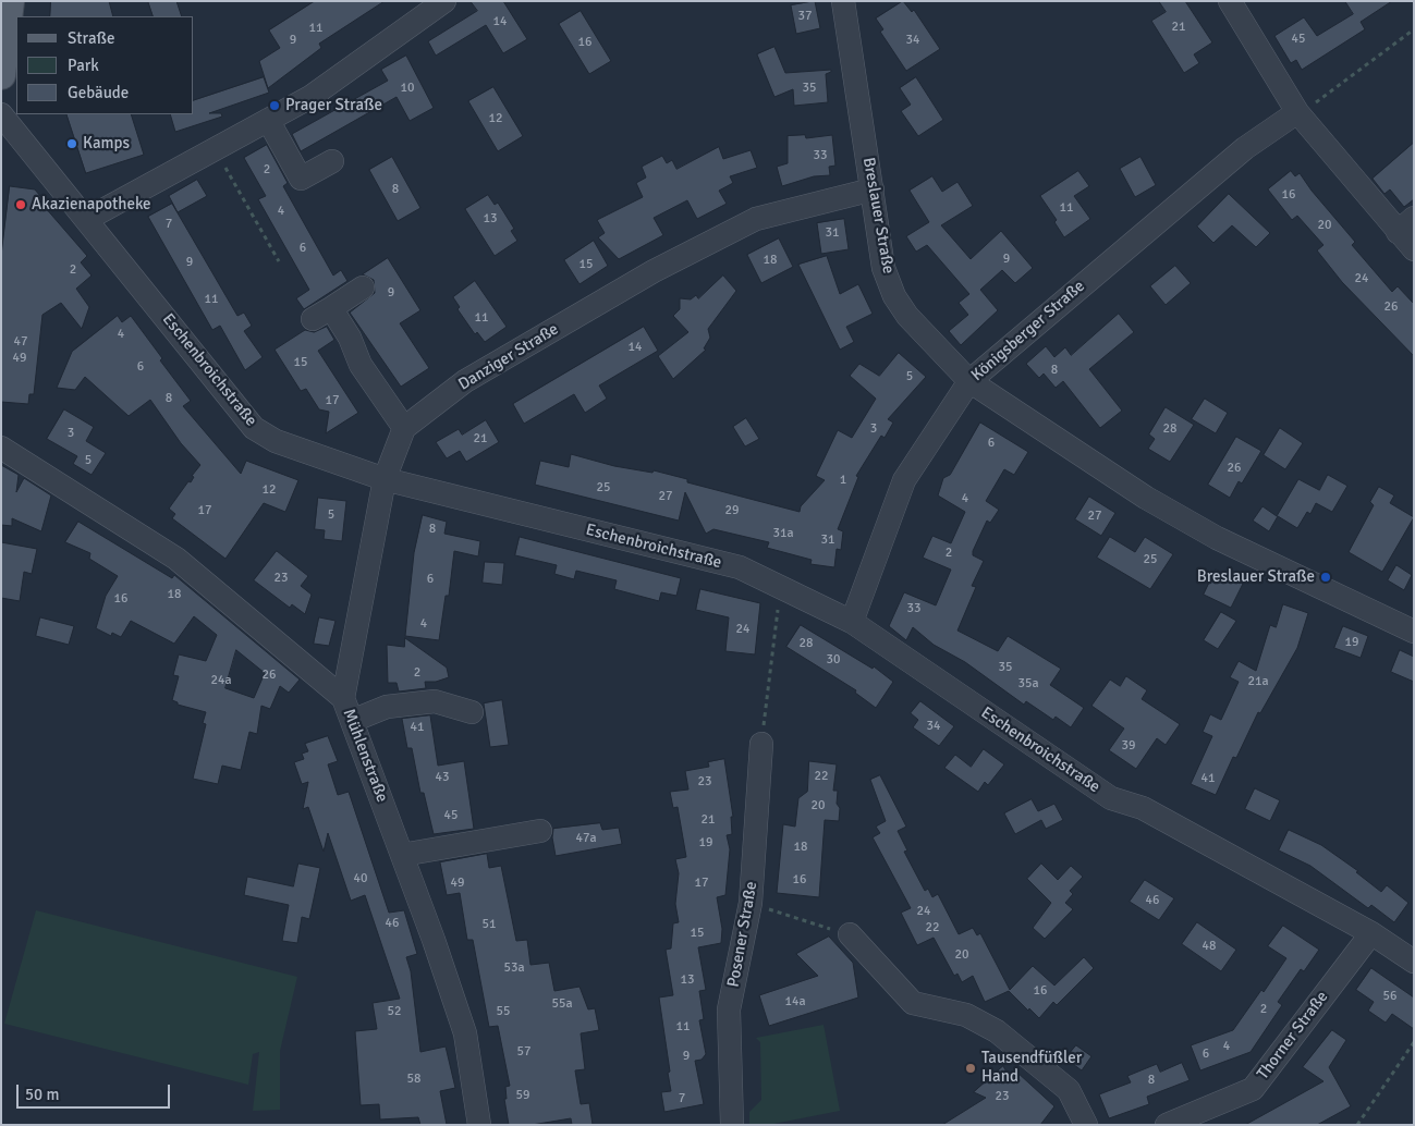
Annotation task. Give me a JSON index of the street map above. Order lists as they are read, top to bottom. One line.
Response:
{"streets":{"street":["Breslauer Straße","Königsberger Straße","Danziger Straße","Eschenbroichstraße","Mühlenstraße","Posener Straße","Thorner Straße"]},"crossings":[["Breslauer Straße","Königsberger Straße"],["Breslauer Straße","Danziger Straße"],["Königsberger Straße","Eschenbroichstraße"],["Eschenbroichstraße","Thorner Straße"]],"places":["Prager Straße","Kamps","Akazienapotheke","Breslauer Straße","Tausendfüßler Hand"],"house_numbers":["37","14","21","11","45","9","34","16","10","35","12","33","2","8","16","11","4","13","7","20","31","6","9","18","9","15","2","24","9","11","26","11","4","47","14","49","15","6","8","5","8","17","3","28","3","21","6","5","26","1","25","12","27","4","17","29","5","27","8","31a","31","2","25","23","6","18","16","33","4","24","19","28","30","35","2","26","24a","21a","35a","34","41","39","22","43","41","23","20","45","21","47a","19","18","40","16","49","17","46","24","46","51","22","15","48","20","53a","13","16","56","14a","55a","2","52","55","11","4","57","6","9","58","8","59","23","7"],"legend":["Straße","Park","Gebäude"],"scale_bar":"50 m"}
